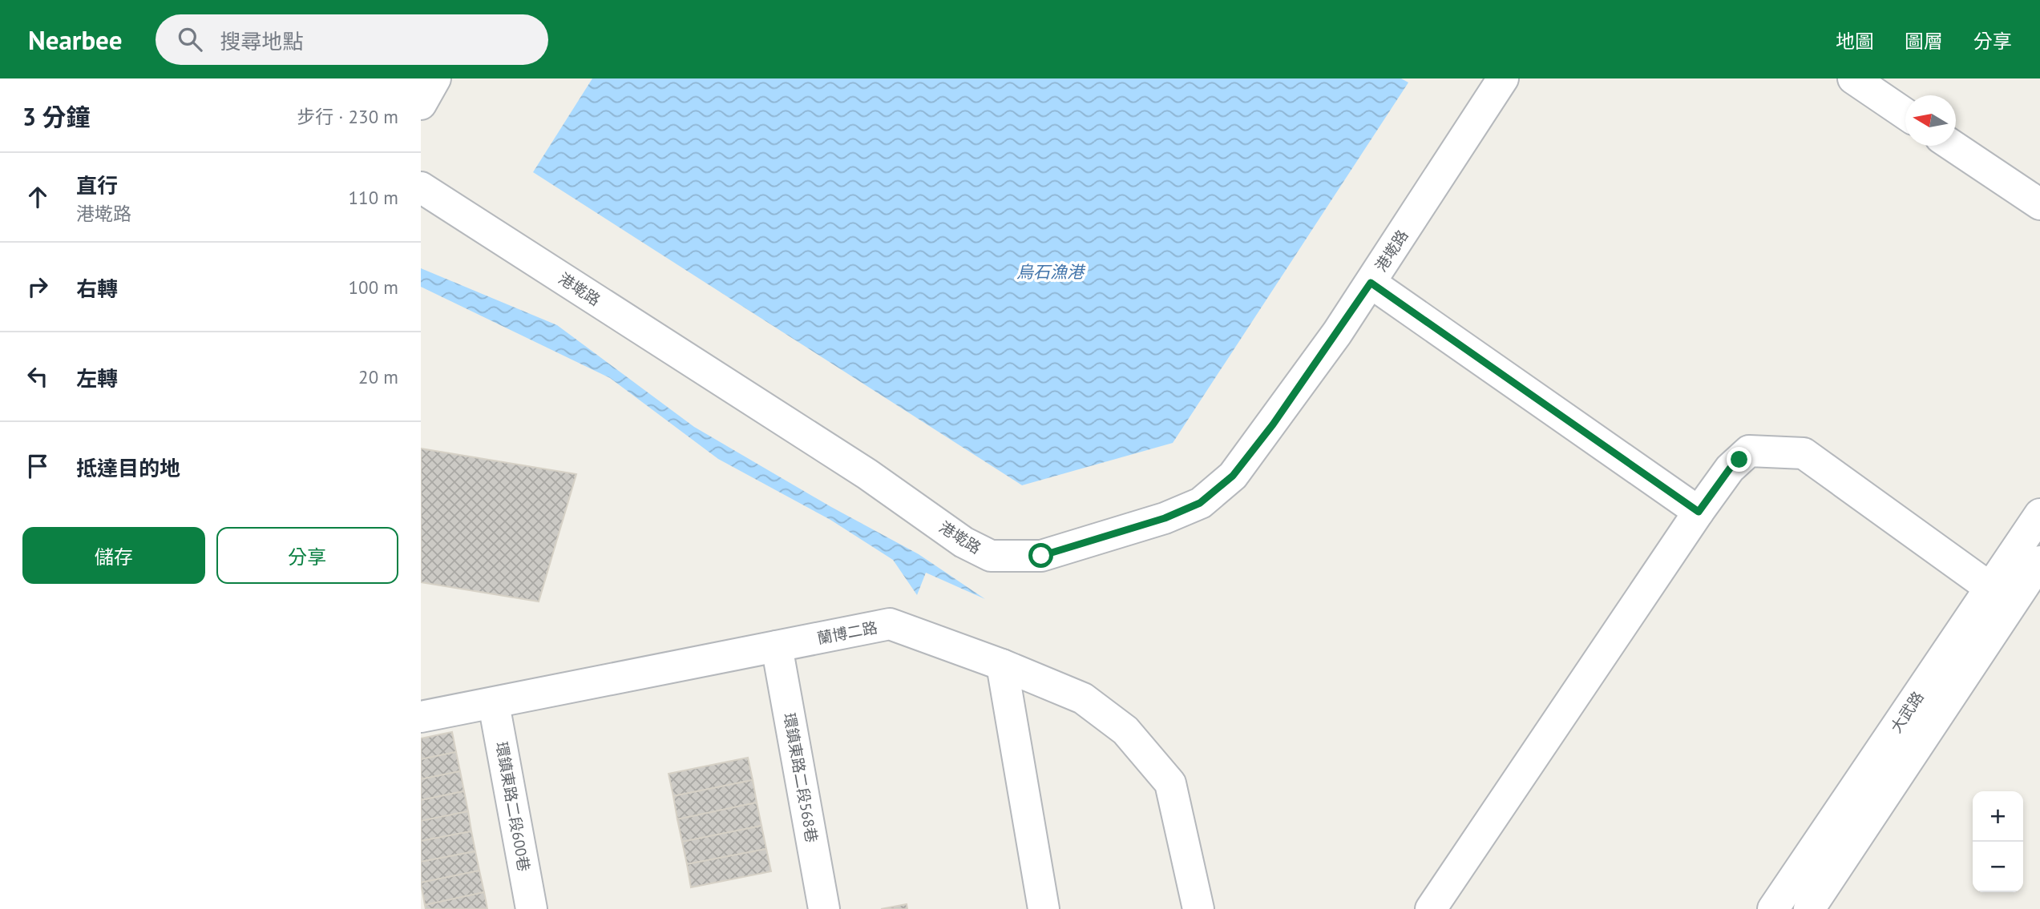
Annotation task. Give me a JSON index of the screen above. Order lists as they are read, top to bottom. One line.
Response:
{"streets":{"street":["港墘路","蘭博二路","大武路","環鎮東路二段568巷","環鎮東路二段600巷"]},"crossings":[["蘭博二路","環鎮東路二段568巷"],["蘭博二路","環鎮東路二段600巷"]],"water":["烏石漁港"],"north":"left","page":{"header":"Nearbee","search":"搜尋地點","nav":["地圖","圖層","分享"],"heading":["3 分鐘","步行 · 230 m"],"list":[["直行","港墘路","110 m"],["右轉","100 m"],["左轉","20 m"],"抵達目的地"],"buttons":["儲存","分享"],"map_buttons":["+","−"]}}
